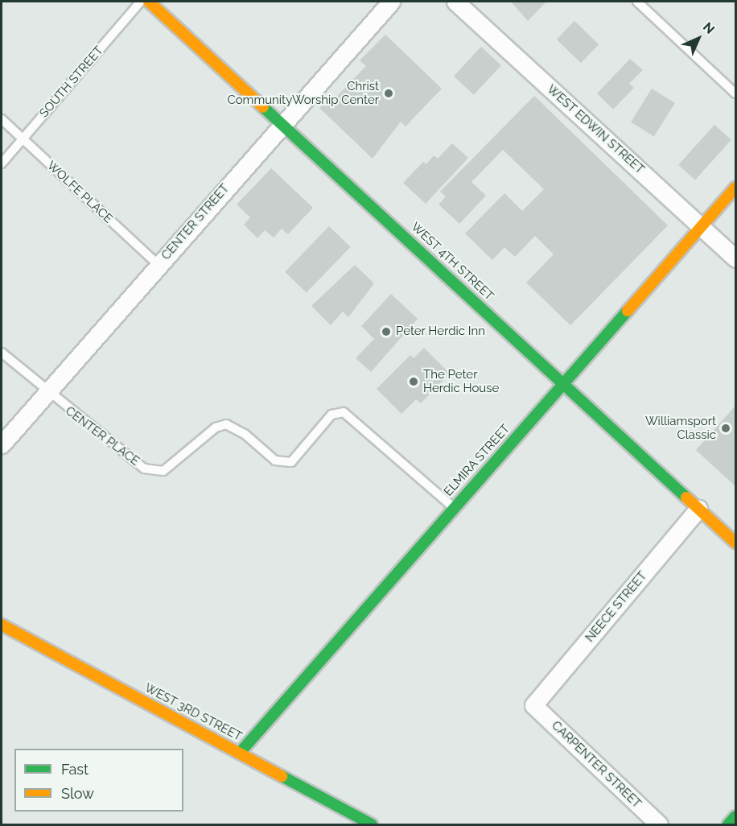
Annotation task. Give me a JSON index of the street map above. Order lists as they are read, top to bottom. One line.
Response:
{"streets":{"main road":["WEST 4TH STREET","ELMIRA STREET","WEST 3RD STREET"],"street":["WEST EDWIN STREET","CENTER STREET","NEECE STREET","CARPENTER STREET"],"lane":["SOUTH STREET","WOLFE PLACE","CENTER PLACE"]},"crossings":[["SOUTH STREET","WOLFE PLACE"],["WEST EDWIN STREET","ELMIRA STREET"],["WOLFE PLACE","CENTER STREET"],["CENTER STREET","WEST 4TH STREET"],["CENTER STREET","CENTER PLACE"],["WEST 4TH STREET","ELMIRA STREET"],["WEST 4TH STREET","NEECE STREET"],["CENTER PLACE","ELMIRA STREET"],["ELMIRA STREET","WEST 3RD STREET"],["NEECE STREET","CARPENTER STREET"]],"places":["Christ CommunityWorship Center","Peter Herdic Inn","The Peter Herdic House","Williamsport Classic"],"legend":["Fast","Slow"],"north":"top right"}
